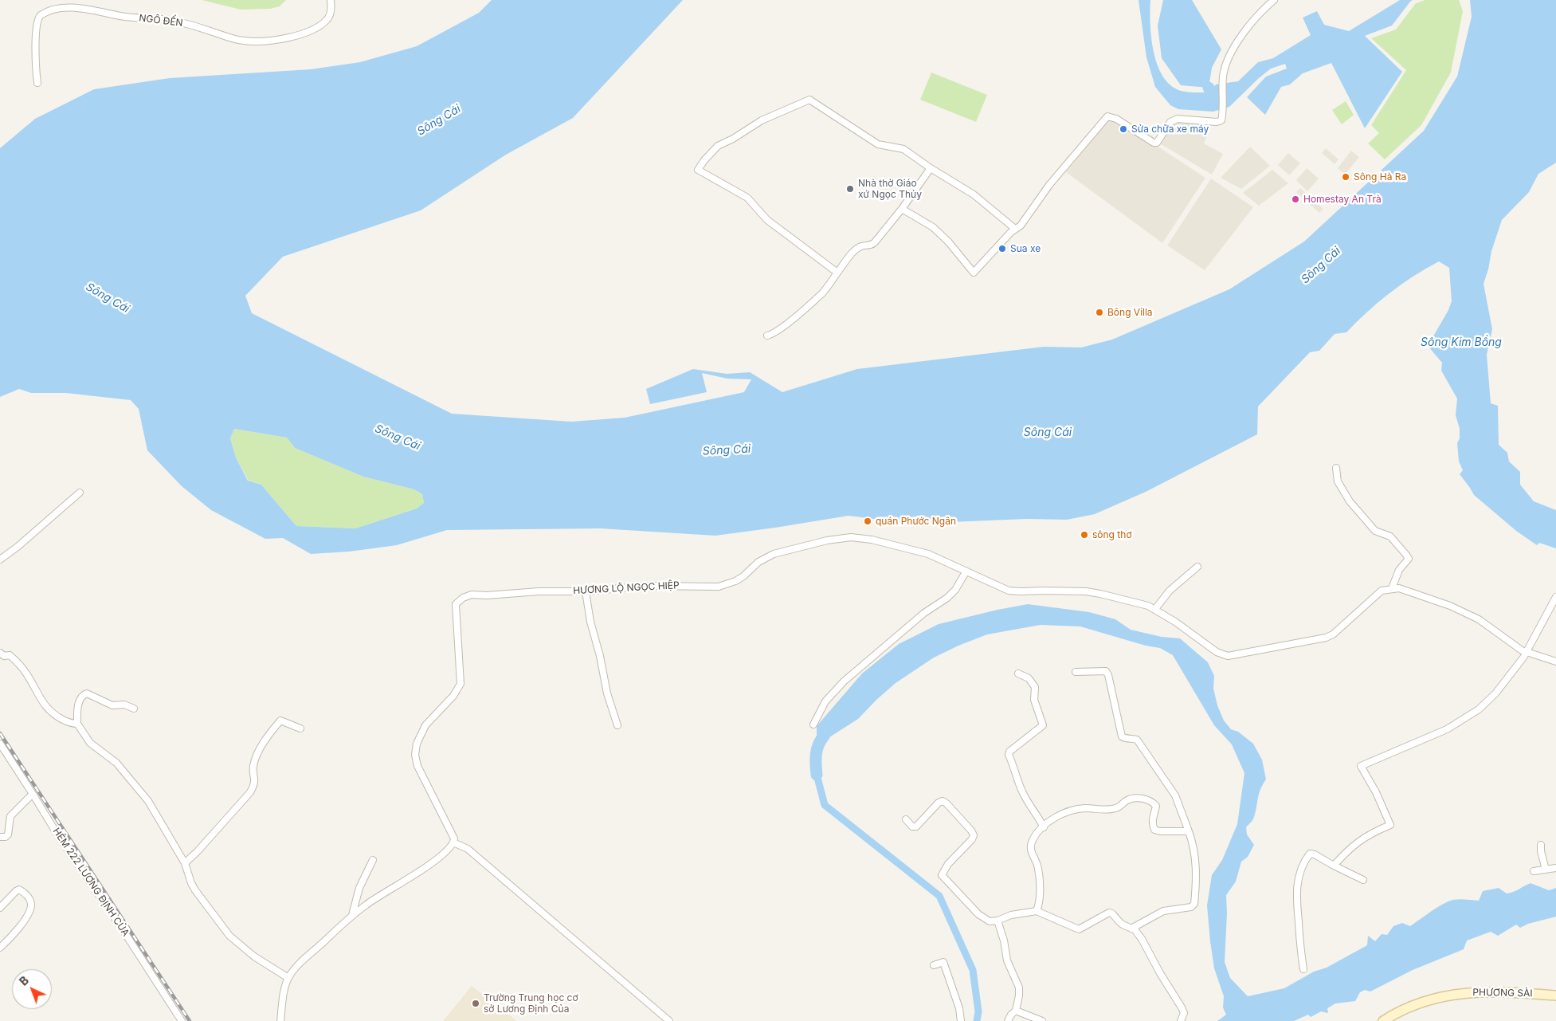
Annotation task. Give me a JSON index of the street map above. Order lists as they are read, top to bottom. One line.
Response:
{"streets":{"street":["NGÔ ĐẾN","HƯƠNG LỘ NGỌC HIỆP","HẺM 222 LƯƠNG ĐỊNH CỦA","PHƯƠNG SÀI"]},"water":["Sông Cái","Sông Kim Bồng"],"places":["Sửa chữa xe máy","Sông Hà Ra","Nhà thờ Giáo xứ Ngọc Thủy","Homestay An Trà","Sua xe","Bông Villa","quán Phước Ngân","sông thơ","Trường Trung học cơ sở Lương Định Của"],"north":"top left"}
